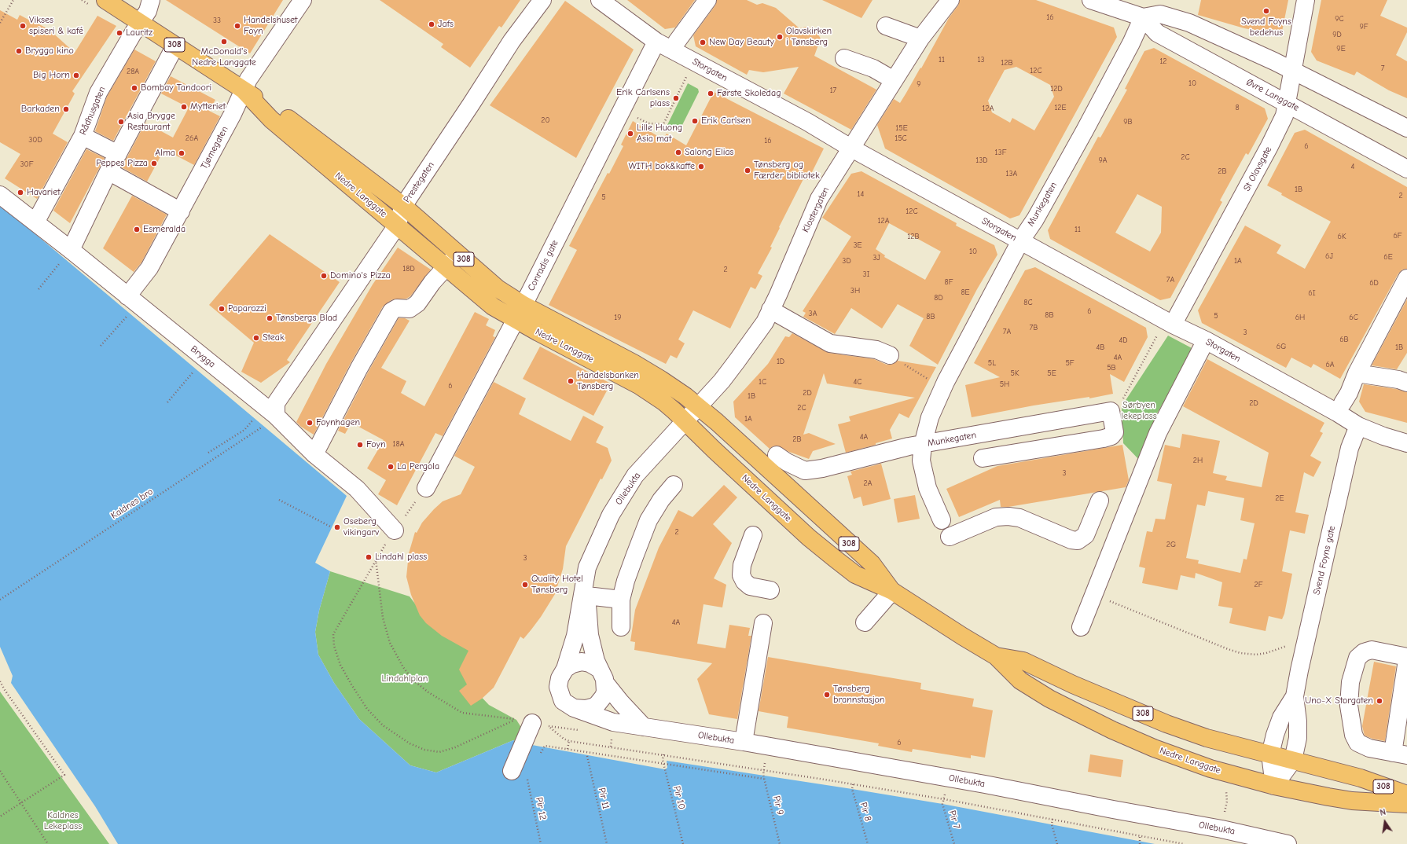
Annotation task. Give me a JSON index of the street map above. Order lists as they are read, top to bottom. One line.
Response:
{"streets":{"main road":["308","Nedre Langgate"],"street":["Storgaten","Øvre Langgate","Rådhusgaten","Tjømegaten","St Olavsgate","Prestegaten","Munkegaten","Klostergaten","Conradis gate","Brygga","Ollebukta","Svend Foyns gate"],"path":["Kaldnes bro","Pir 10","Pir 11","Pir 9","Pir 12","Pir 8","Pir 7"]},"crossings":[["Storgaten","St Olavsgate"],["Storgaten","Munkegaten"],["Storgaten","Klostergaten"],["Storgaten","Conradis gate"],["Storgaten","Svend Foyns gate"],["Øvre Langgate","St Olavsgate"],["Øvre Langgate","Munkegaten"],["Rådhusgaten","Nedre Langgate"],["Rådhusgaten","Brygga"],["Tjømegaten","Nedre Langgate"],["Tjømegaten","Brygga"],["Prestegaten","Nedre Langgate"],["Prestegaten","Brygga"],["Prestegaten","Kaldnes bro"],["Nedre Langgate","Klostergaten"],["Nedre Langgate","Conradis gate"],["Nedre Langgate","Ollebukta"],["Nedre Langgate","Svend Foyns gate"],["Klostergaten","Ollebukta"],["Brygga","Kaldnes bro"]],"parks":["Sørbyen lekeplass","Lindahlplan","Kaldnes Lekeplass"],"places":["Svend Foyns bedehus","Jafs","Vikses spiseri & kafé","Handelshuset Foyn","Lauritz","Olavskirken i Tønsberg","McDonald's Nedre Langgate","New Day Beauty","Brygga kino","Big Horn","Bombay Tandoori","Første Skoledag","Erik Carlsens plass","Mytteriet","Barkaden","Erik Carlsen","Asia Brygge Restaurant","Lille Huong Asia mat","Salong Elias","Alma","Peppes Pizza","WITH bok&kaffe","Tønsberg og Færder bibliotek","Havariet","Esmeralda","Domino's Pizza","Paparazzi","Tønsbergs Blad","Steak","Handelsbanken Tønsberg","Foynhagen","Foyn","La Pergola","Oseberg vikingarv","Lindahl plass","Quality Hotel Tønsberg","Tønsberg brannstasjon","Uno-X Storgaten"],"house_numbers":["16","9C","33","9F","9D","9E","11","13","12","12B","7","12C","28A","10","9","12D","17","12E","8","12A","20","9B","15E","26A","15C","30D","16","6","13F","2C","13D","9A","30F","4","2B","13A","1B","14","2","5","12C","12A","11","6F","12B","6K","3E","10","6J","6E","3J","3D","1A","18D","2","3I","7A","8F","6D","3H","8E","6I","8D","8C","6","3A","8B","5","8B","19","6H","6C","7B","7A","3","6B","4D","6G","4B","1B","4A","1D","5L","5F","6A","5B","5K","5E","1C","4C","5H","6","2D","1B","2D","2C","1A","4A","2B","18A","2H","3","2A","2E","2","2G","3","2F","4A","6"],"north":"top"}
